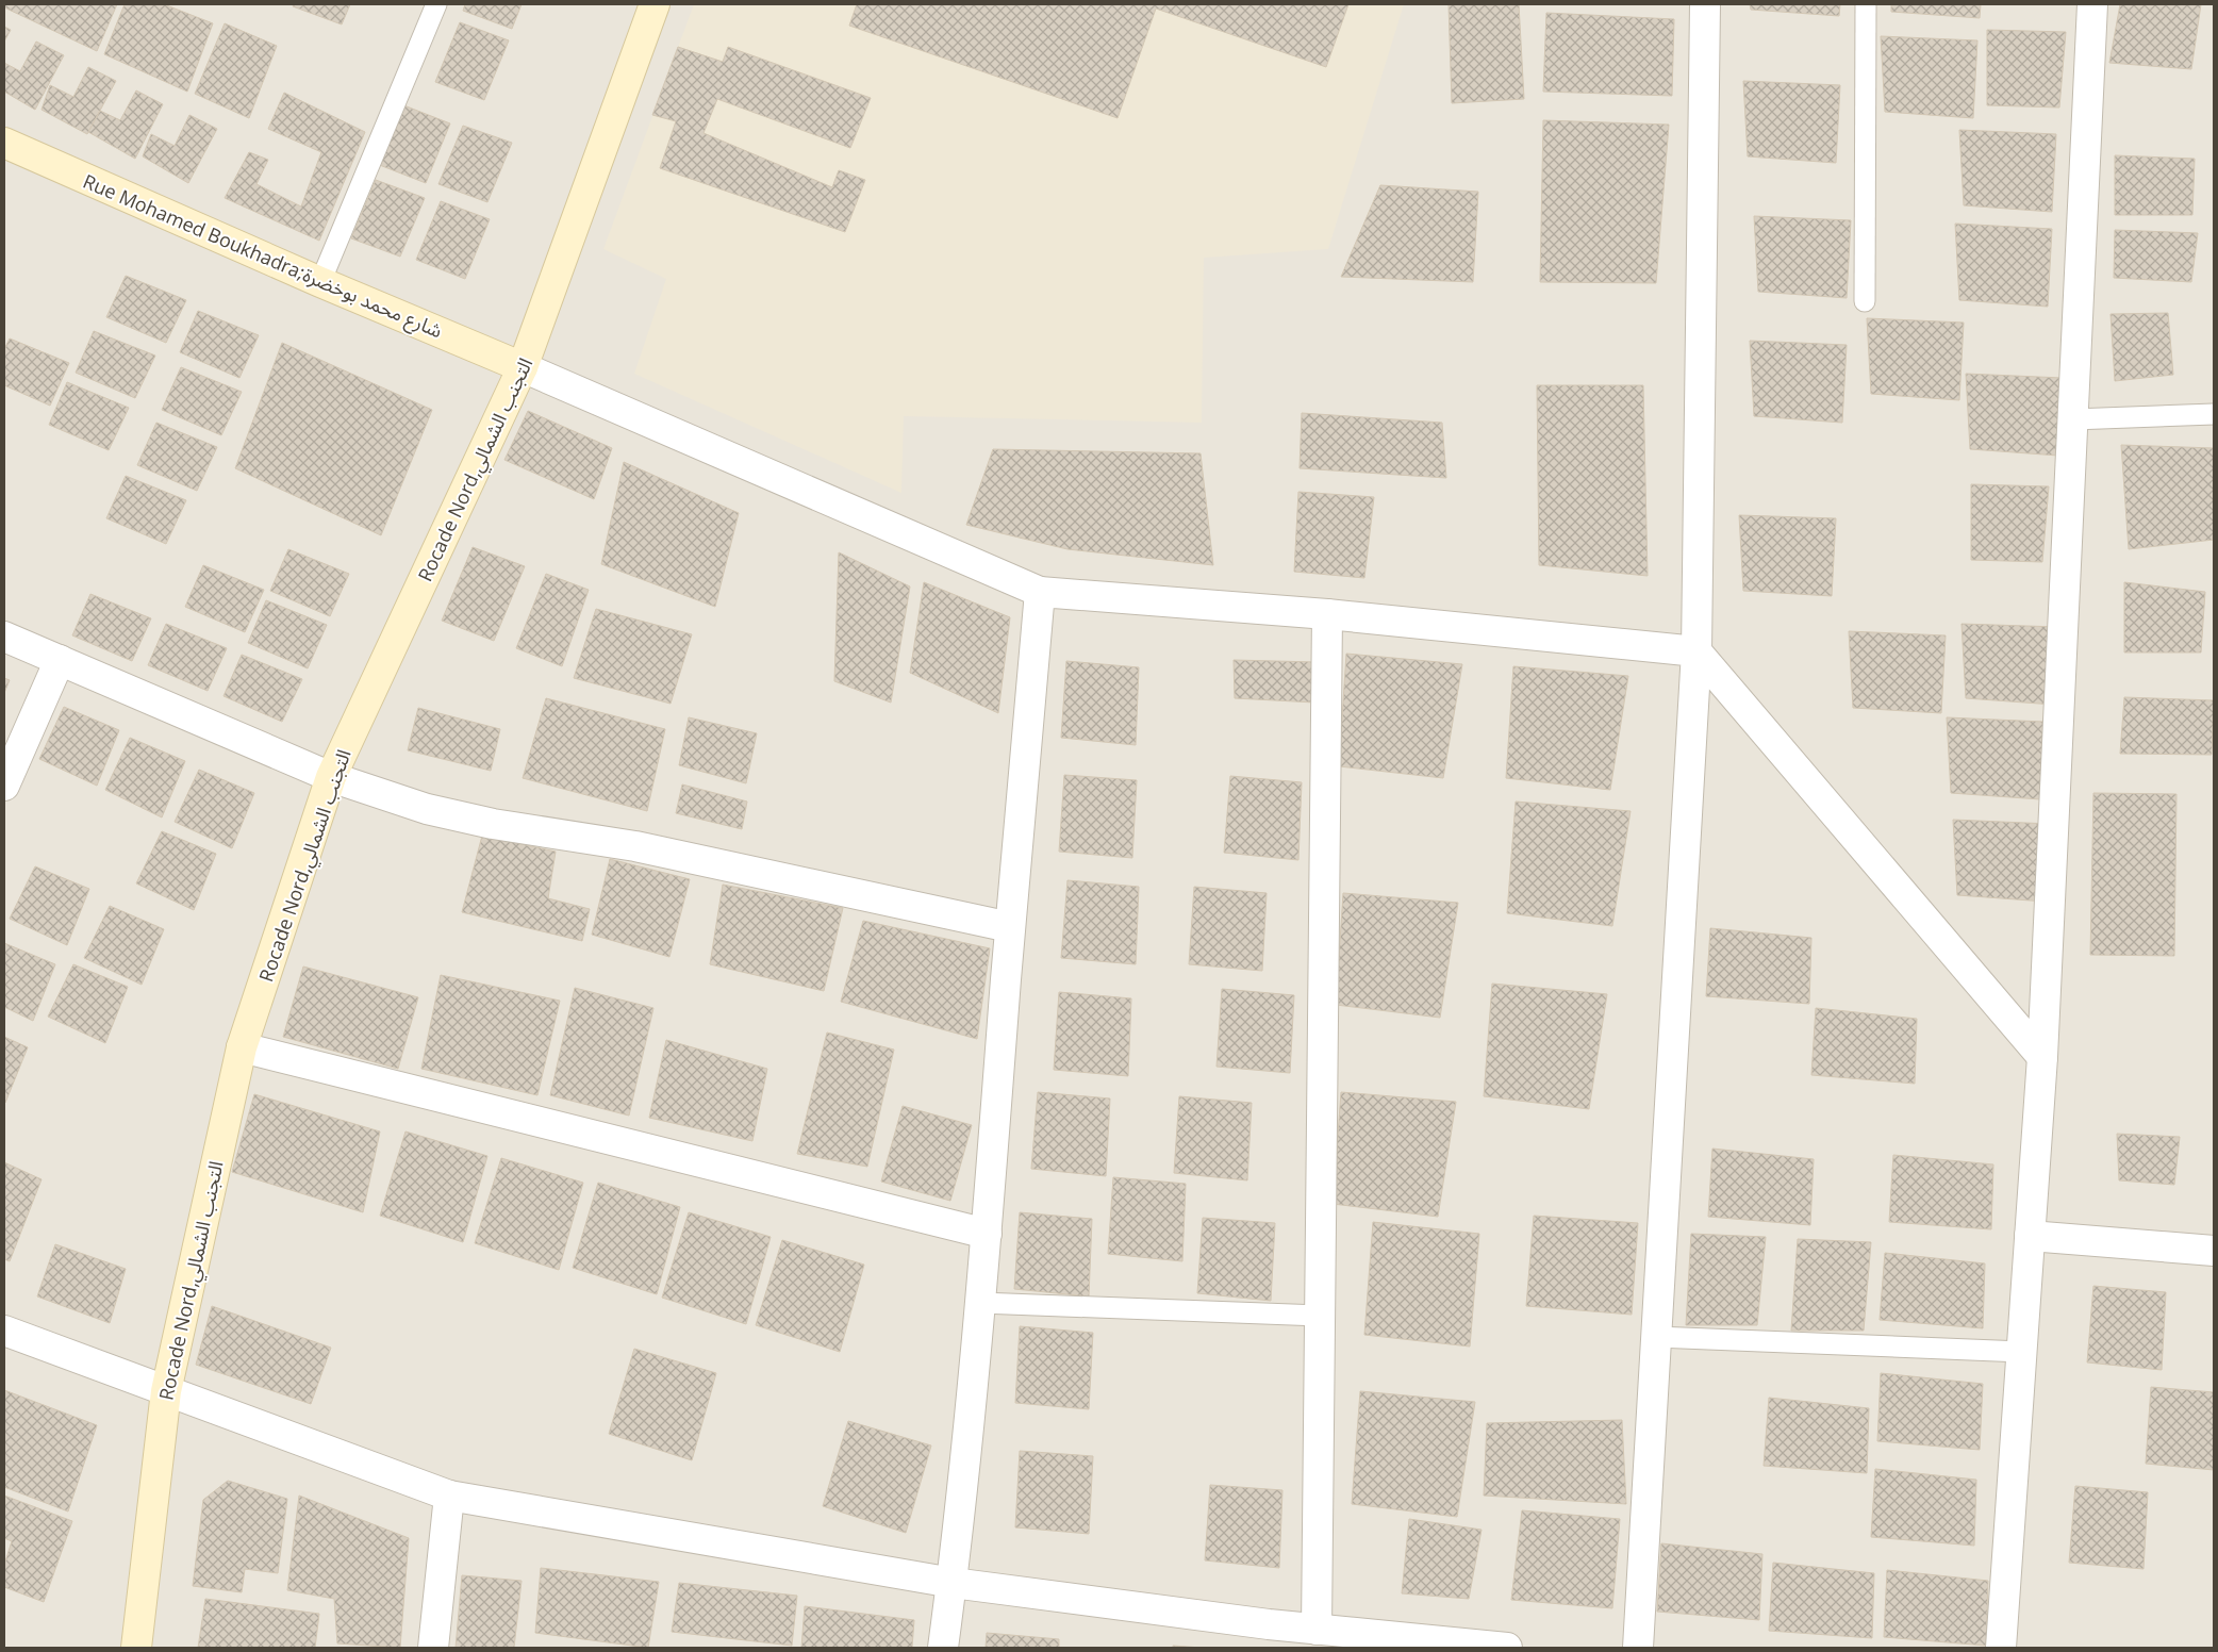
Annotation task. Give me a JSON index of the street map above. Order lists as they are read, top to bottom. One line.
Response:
{"streets":{"main road":["Rue Mohamed Boukhadra;شارع محمد بوخضرة","Rocade Nord,التجنب الشمالي"]},"crossings":[["Rue Mohamed Boukhadra;شارع محمد بوخضرة","Rocade Nord,التجنب الشمالي"]]}
